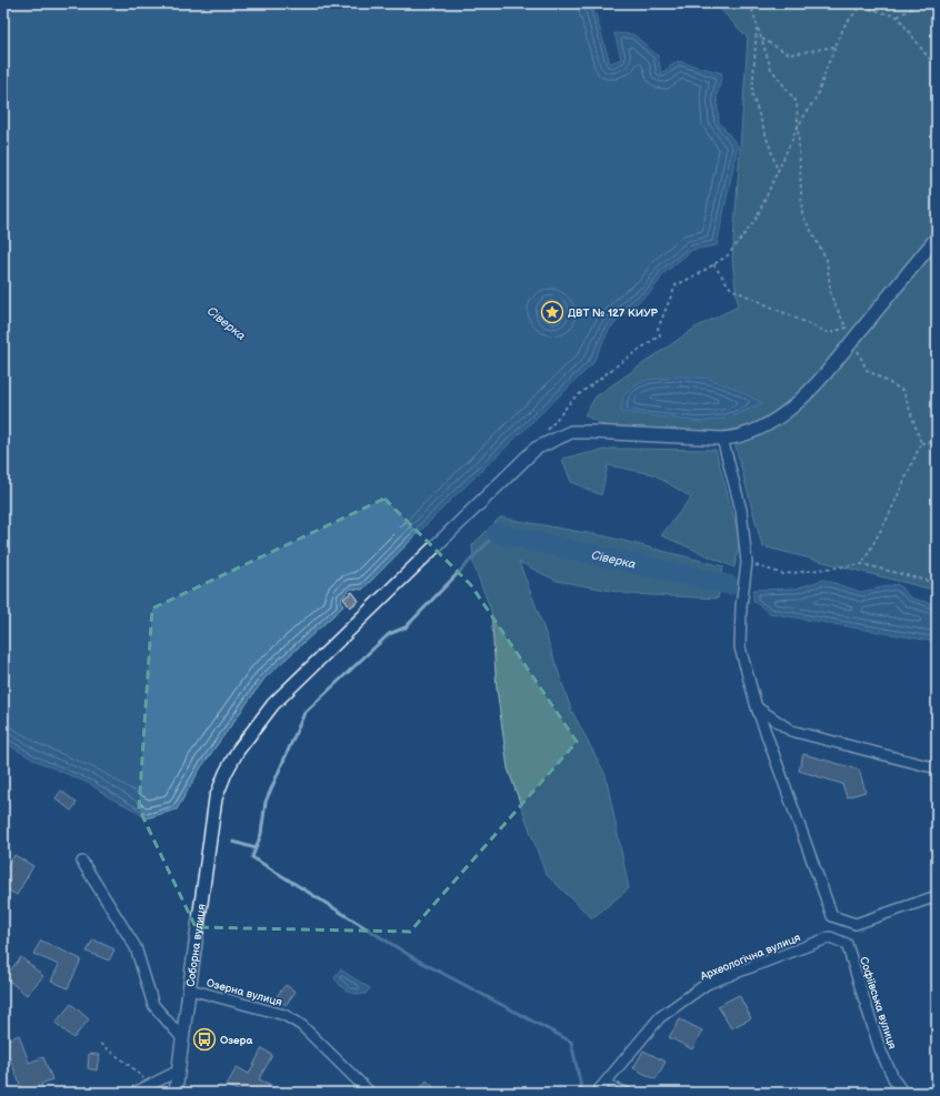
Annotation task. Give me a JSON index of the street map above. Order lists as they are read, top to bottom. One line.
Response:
{"streets":{"street":["Соборна вулиця","Археологічна вулиця","Озерна вулиця","Софіївська вулиця"]},"crossings":[["Соборна вулиця","Озерна вулиця"],["Археологічна вулиця","Софіївська вулиця"]],"water":["Сіверка"],"places":{"place":["ДВТ № 127 КИУР"],"bus stop":["Озера"]}}
